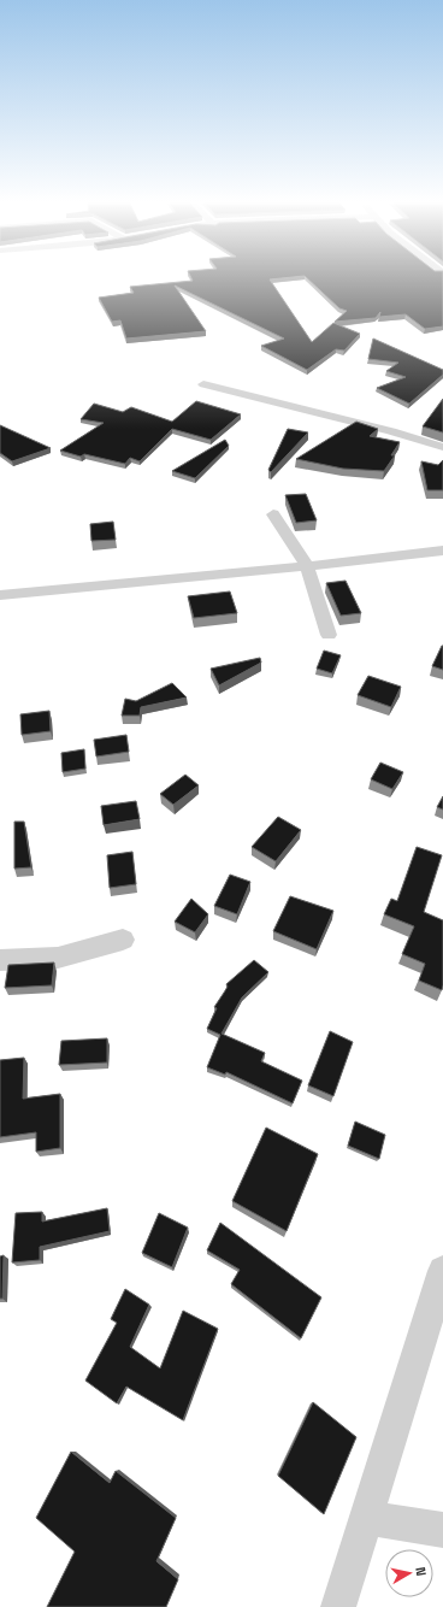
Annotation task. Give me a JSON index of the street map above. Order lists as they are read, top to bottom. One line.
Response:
{"north":"right"}
